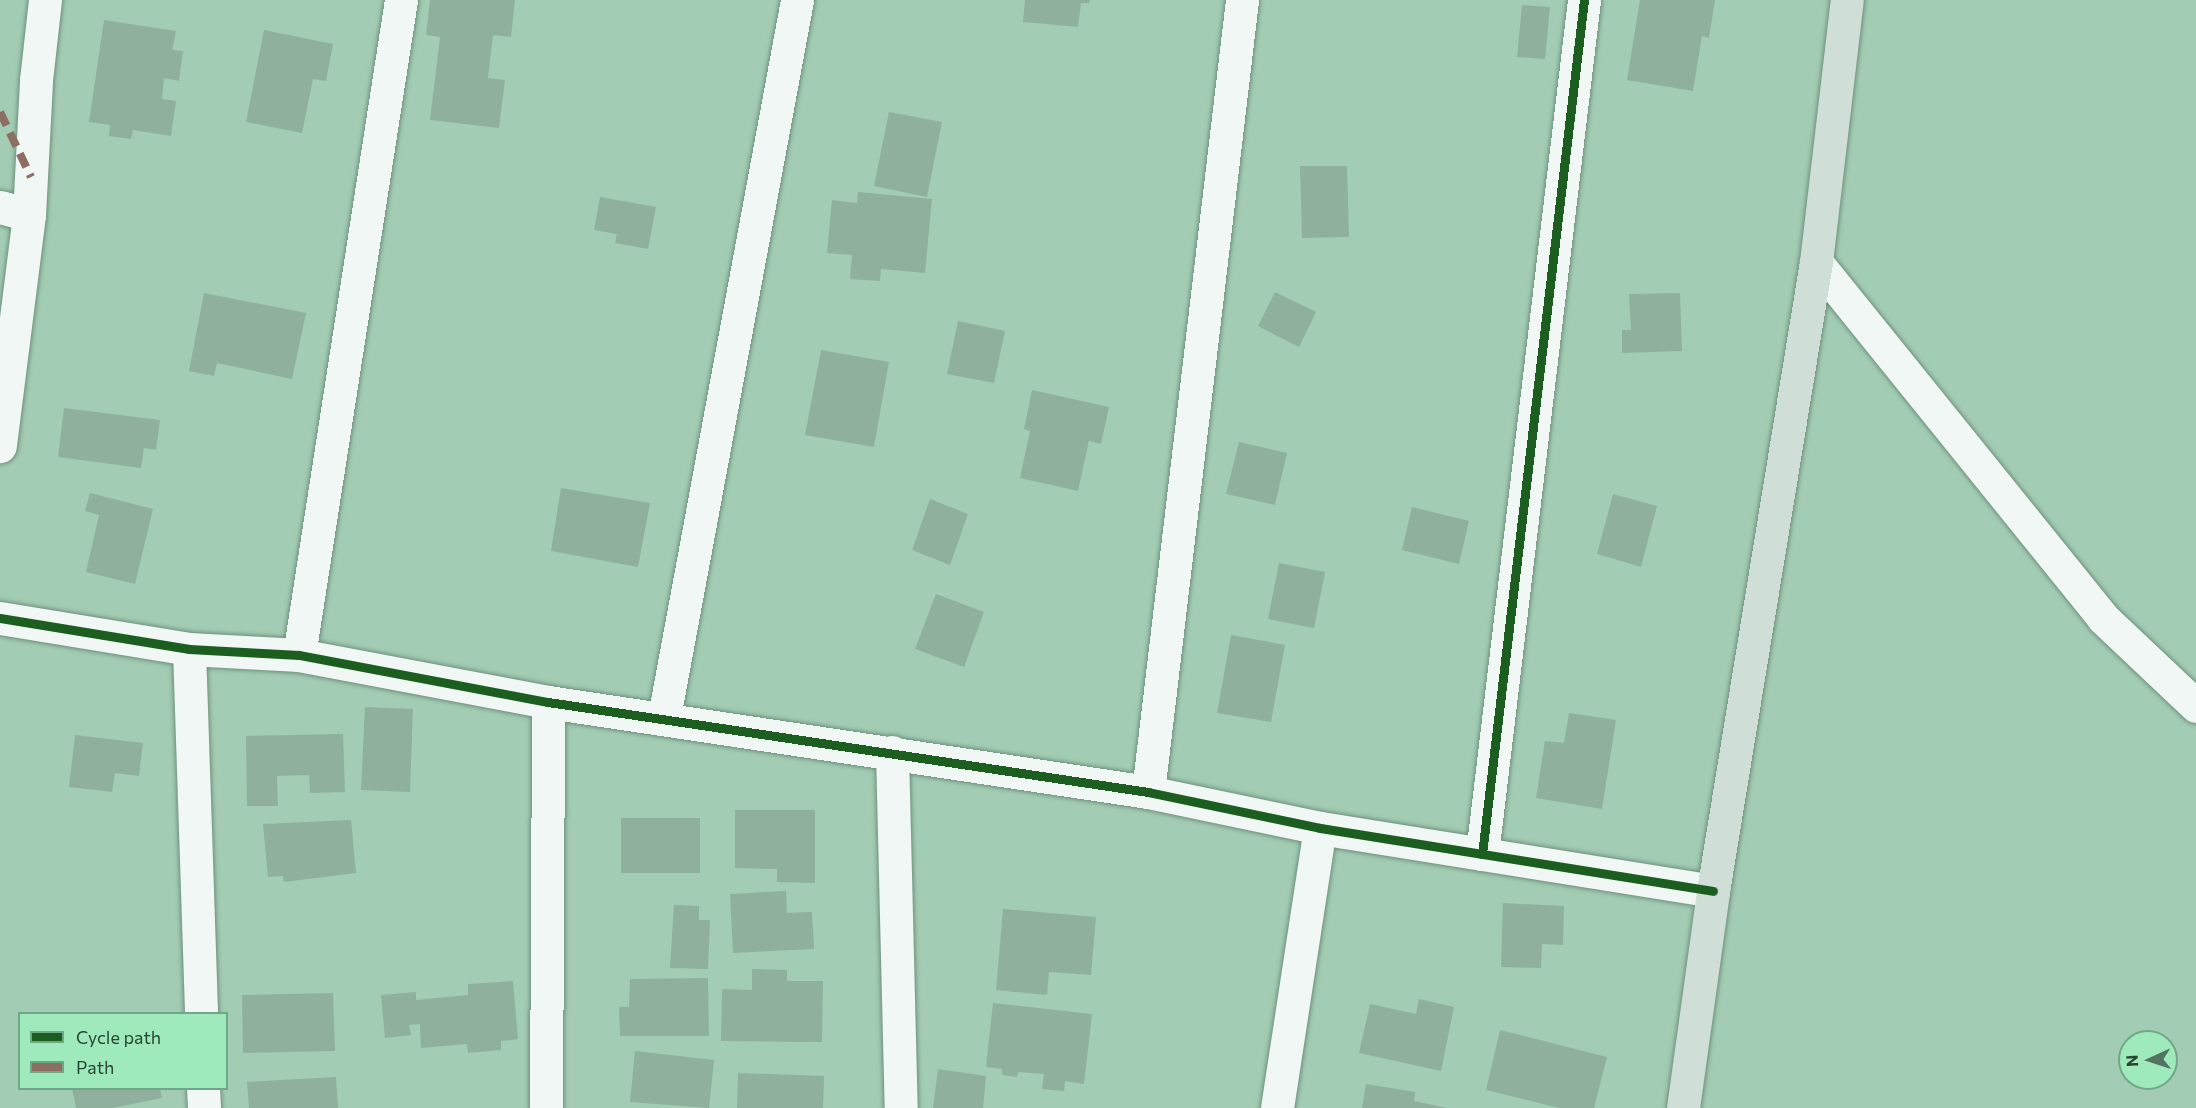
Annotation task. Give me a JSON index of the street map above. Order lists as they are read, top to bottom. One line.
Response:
{"legend":["Cycle path","Path"],"north":"left"}
